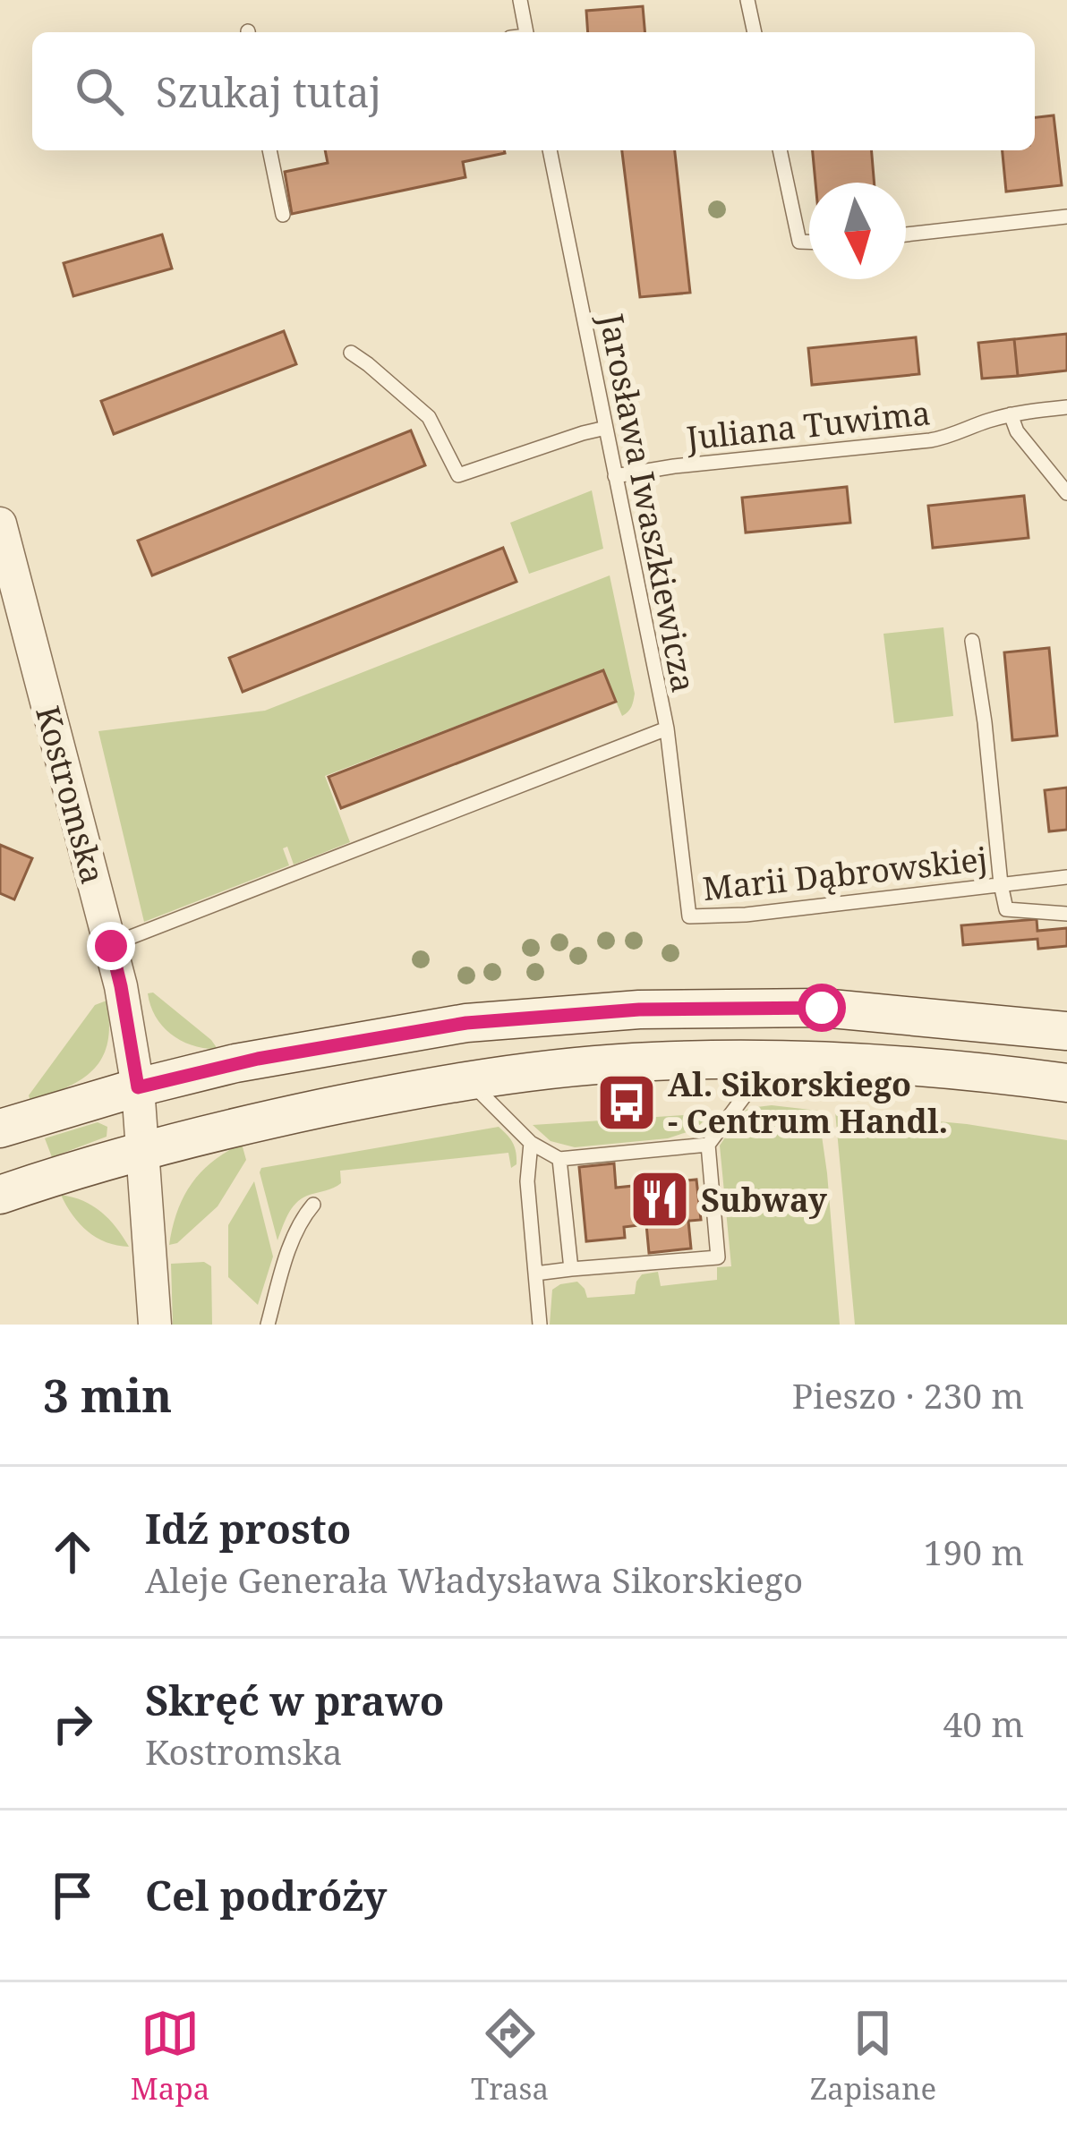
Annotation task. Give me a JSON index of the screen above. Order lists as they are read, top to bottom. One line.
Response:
{"streets":{"street":["Kostromska"],"lane":["Juliana Tuwima","Jarosława Iwaszkiewicza","Marii Dąbrowskiej"]},"crossings":[["Juliana Tuwima","Jarosława Iwaszkiewicza"],["Jarosława Iwaszkiewicza","Kostromska"],["Jarosława Iwaszkiewicza","Marii Dąbrowskiej"]],"places":{"bus stop":["Al. Sikorskiego - Centrum Handl."],"restaurant":["Subway"]},"north":"bottom","page":{"search":"Szukaj tutaj","heading":["3 min","Pieszo · 230 m"],"list":[["Idź prosto","Aleje Generała Władysława Sikorskiego","190 m"],["Skręć w prawo","Kostromska","40 m"],"Cel podróży"],"nav":["Mapa","Trasa","Zapisane"]}}
